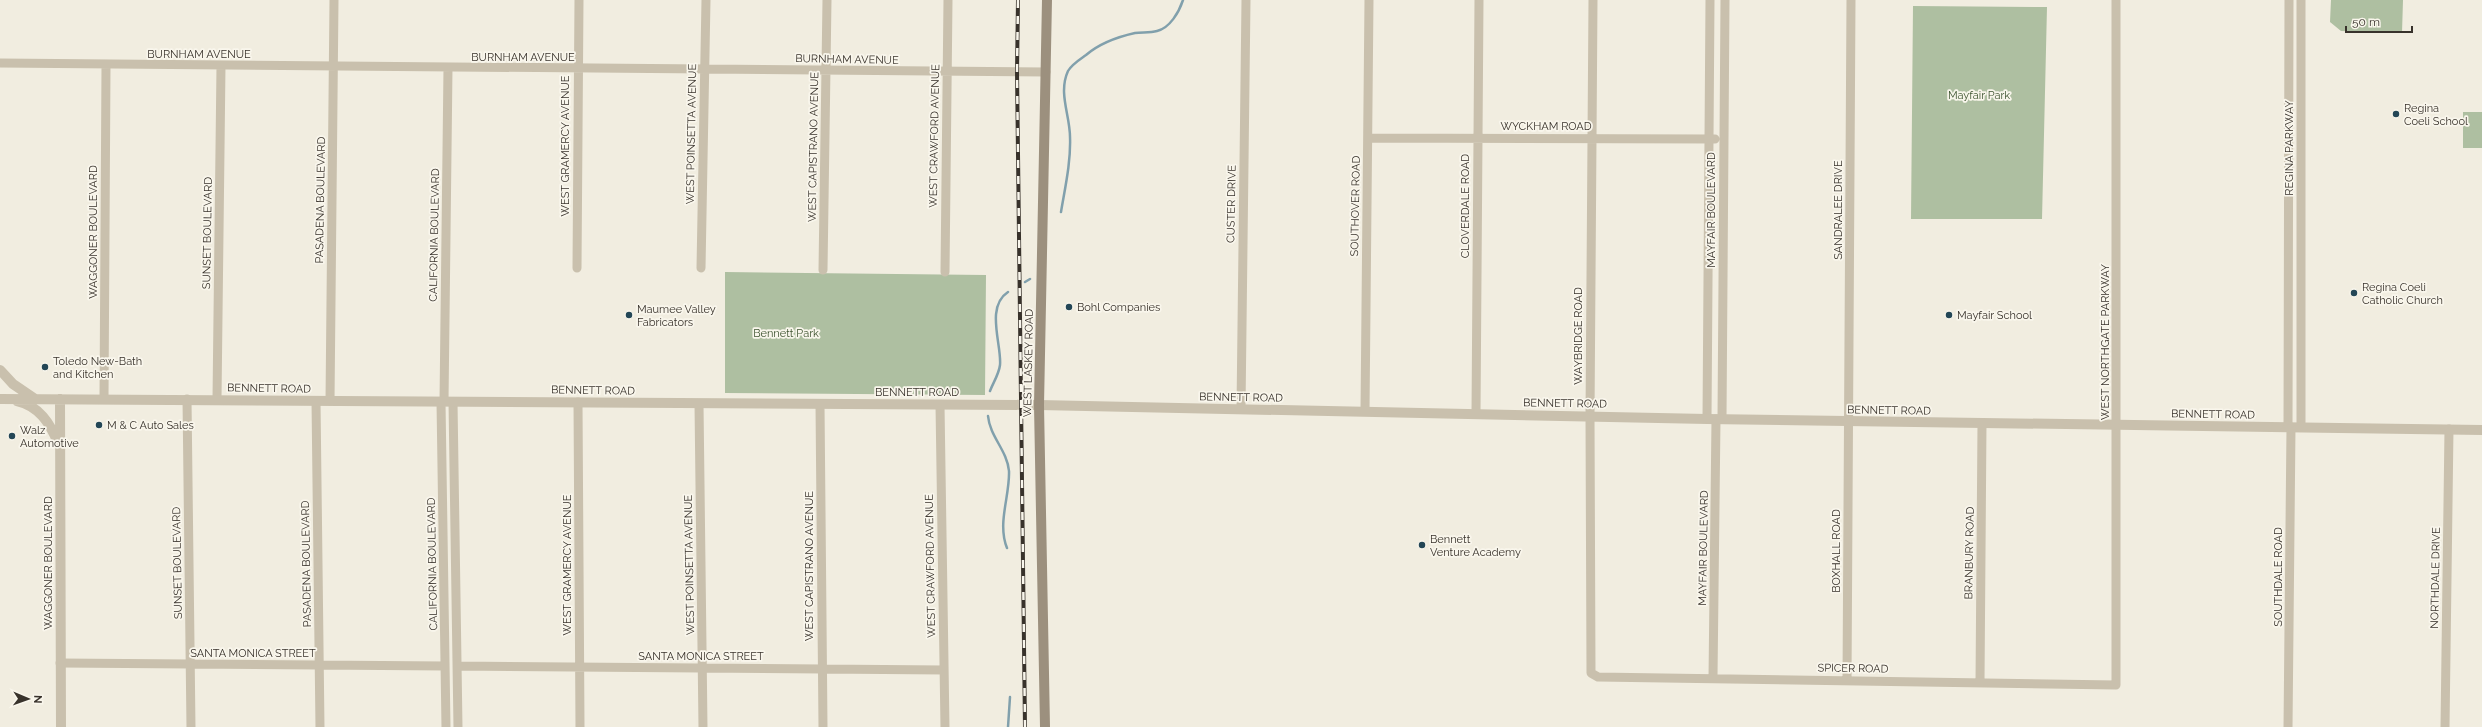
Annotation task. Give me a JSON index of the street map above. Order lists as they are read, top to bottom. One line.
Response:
{"streets":{"main road":["WEST LASKEY ROAD"],"street":["BURNHAM AVENUE","WYCKHAM ROAD","WEST POINSETTA AVENUE","WEST CRAWFORD AVENUE","WEST GRAMERCY AVENUE","WEST CAPISTRANO AVENUE","REGINA PARKWAY","PASADENA BOULEVARD","CUSTER DRIVE","SOUTHOVER ROAD","CLOVERDALE ROAD","MAYFAIR BOULEVARD","SANDRALEE DRIVE","WAGGONER BOULEVARD","SUNSET BOULEVARD","CALIFORNIA BOULEVARD","WAYBRIDGE ROAD","WEST NORTHGATE PARKWAY","BENNETT ROAD","BOXHALL ROAD","BRANBURY ROAD","SOUTHDALE ROAD","NORTHDALE DRIVE","SANTA MONICA STREET","SPICER ROAD"]},"crossings":[["BURNHAM AVENUE","WEST POINSETTA AVENUE"],["BURNHAM AVENUE","WEST CRAWFORD AVENUE"],["BURNHAM AVENUE","WEST GRAMERCY AVENUE"],["BURNHAM AVENUE","WEST CAPISTRANO AVENUE"],["BURNHAM AVENUE","PASADENA BOULEVARD"],["BURNHAM AVENUE","WAGGONER BOULEVARD"],["BURNHAM AVENUE","SUNSET BOULEVARD"],["BURNHAM AVENUE","CALIFORNIA BOULEVARD"],["BURNHAM AVENUE","WEST LASKEY ROAD"],["WYCKHAM ROAD","SOUTHOVER ROAD"],["WYCKHAM ROAD","CLOVERDALE ROAD"],["WYCKHAM ROAD","MAYFAIR BOULEVARD"],["WYCKHAM ROAD","WAYBRIDGE ROAD"],["WEST POINSETTA AVENUE","BENNETT ROAD"],["WEST POINSETTA AVENUE","SANTA MONICA STREET"],["WEST CRAWFORD AVENUE","BENNETT ROAD"],["WEST CRAWFORD AVENUE","SANTA MONICA STREET"],["WEST GRAMERCY AVENUE","BENNETT ROAD"],["WEST GRAMERCY AVENUE","SANTA MONICA STREET"],["WEST CAPISTRANO AVENUE","BENNETT ROAD"],["WEST CAPISTRANO AVENUE","SANTA MONICA STREET"],["REGINA PARKWAY","BENNETT ROAD"],["REGINA PARKWAY","SOUTHDALE ROAD"],["PASADENA BOULEVARD","BENNETT ROAD"],["PASADENA BOULEVARD","SANTA MONICA STREET"],["CUSTER DRIVE","BENNETT ROAD"],["SOUTHOVER ROAD","BENNETT ROAD"],["CLOVERDALE ROAD","BENNETT ROAD"],["MAYFAIR BOULEVARD","BENNETT ROAD"],["MAYFAIR BOULEVARD","SPICER ROAD"],["SANDRALEE DRIVE","BENNETT ROAD"],["SANDRALEE DRIVE","BOXHALL ROAD"],["WAGGONER BOULEVARD","BENNETT ROAD"],["WAGGONER BOULEVARD","SANTA MONICA STREET"],["SUNSET BOULEVARD","BENNETT ROAD"],["SUNSET BOULEVARD","SANTA MONICA STREET"],["CALIFORNIA BOULEVARD","BENNETT ROAD"],["CALIFORNIA BOULEVARD","SANTA MONICA STREET"],["WAYBRIDGE ROAD","BENNETT ROAD"],["WAYBRIDGE ROAD","SPICER ROAD"],["WEST NORTHGATE PARKWAY","BENNETT ROAD"],["WEST NORTHGATE PARKWAY","SPICER ROAD"],["WEST LASKEY ROAD","BENNETT ROAD"],["BENNETT ROAD","BOXHALL ROAD"],["BENNETT ROAD","BRANBURY ROAD"],["BENNETT ROAD","SOUTHDALE ROAD"],["BENNETT ROAD","NORTHDALE DRIVE"],["BOXHALL ROAD","SPICER ROAD"],["BRANBURY ROAD","SPICER ROAD"]],"parks":["Mayfair Park","Bennett Park"],"places":["Regina Coeli School","Regina Coeli Catholic Church","Bohl Companies","Maumee Valley Fabricators","Mayfair School","Toledo New-Bath and Kitchen","M & C Auto Sales","Walz Automotive","Bennett Venture Academy"],"scale_bar":"50 m","north":"right"}
